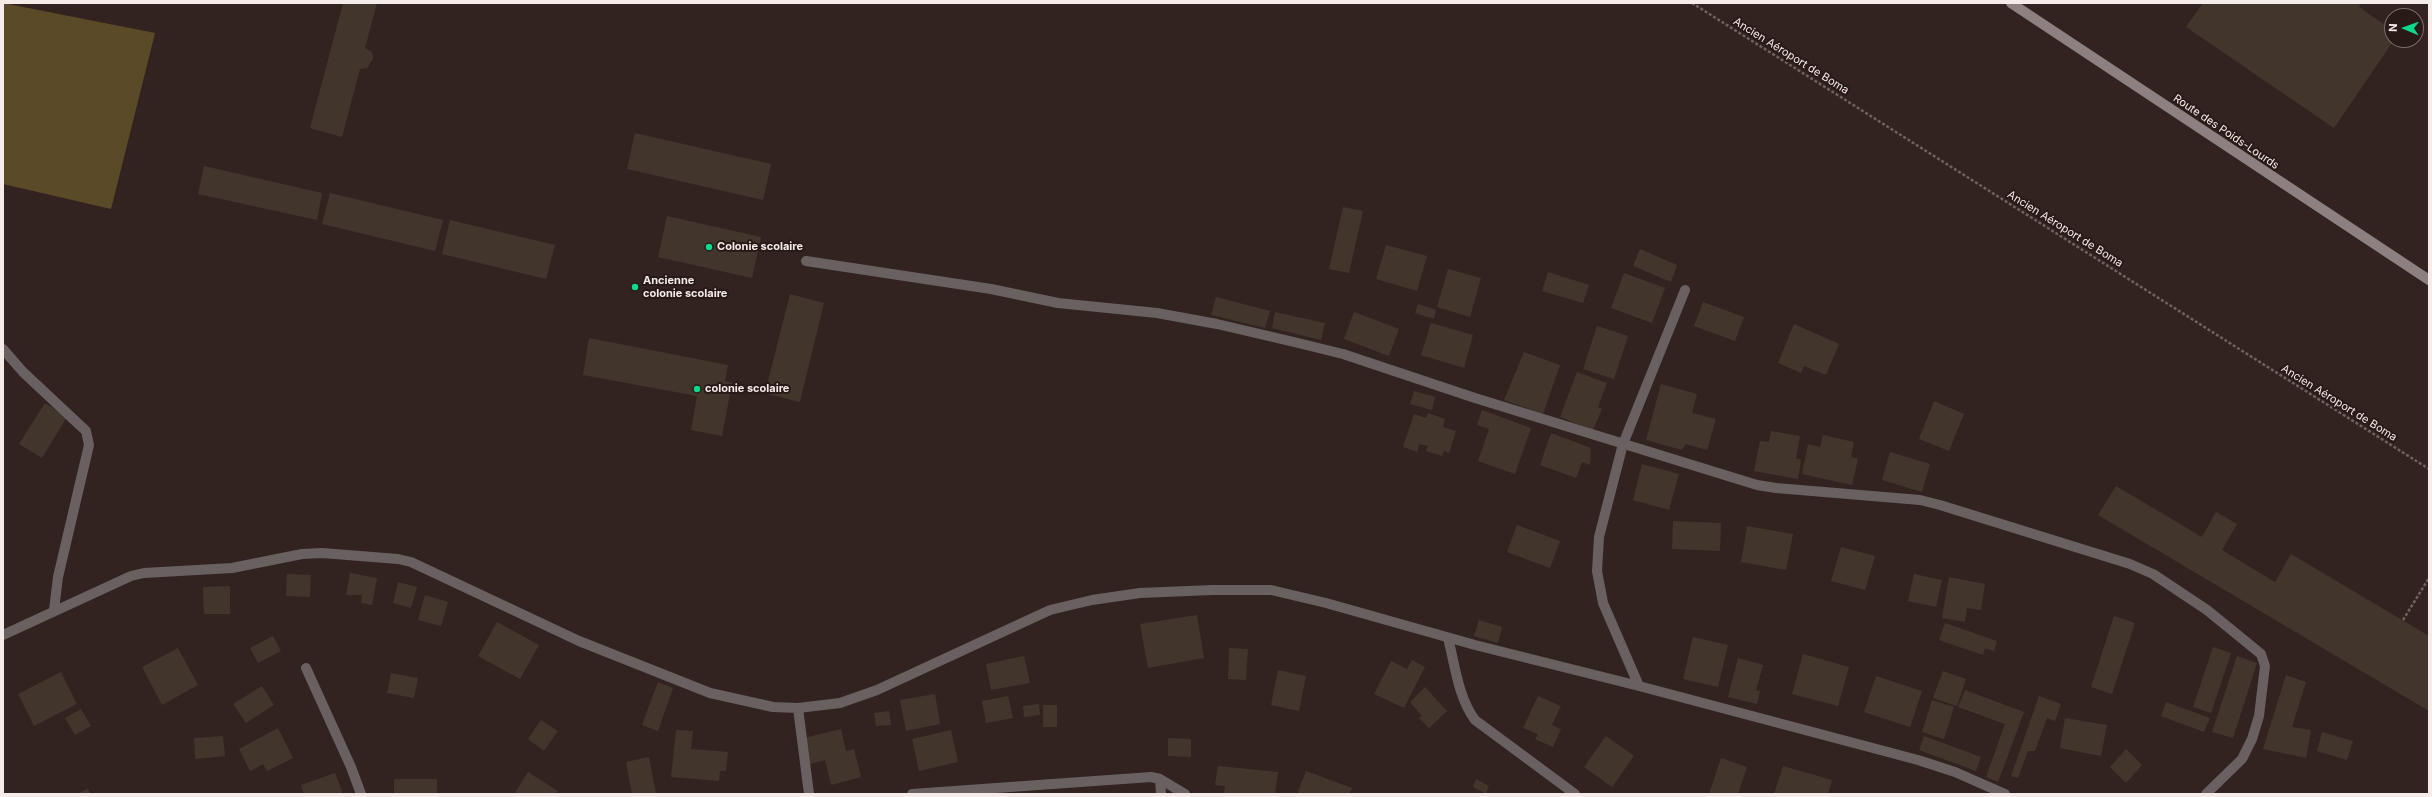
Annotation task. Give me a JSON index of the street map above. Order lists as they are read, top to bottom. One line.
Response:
{"streets":{"street":["Route des Poids-Lourds"],"path":["Ancien Aéroport de Boma"]},"places":["Colonie scolaire","Ancienne colonie scolaire","colonie scolaire"],"north":"left"}
